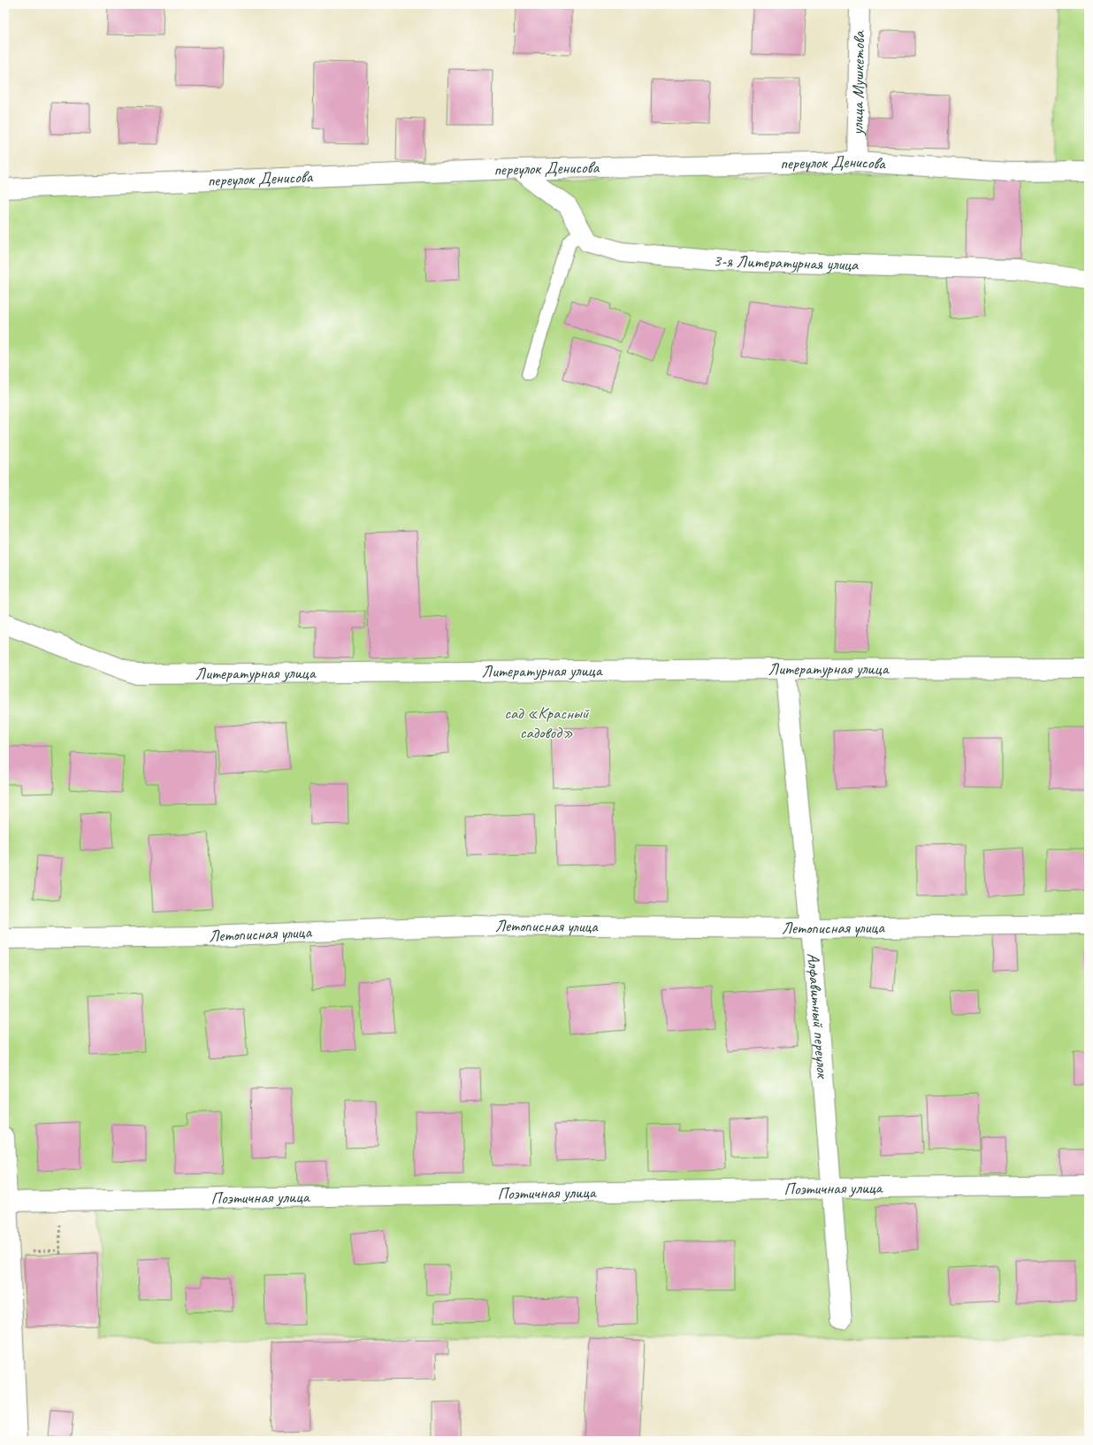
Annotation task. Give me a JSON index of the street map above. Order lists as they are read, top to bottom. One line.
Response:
{"streets":{"street":["улица Мушкетова","переулок Денисова","3-я Литературная улица","Литературная улица","Летописная улица","Алфавитный переулок","Поэтичная улица"]},"crossings":[["улица Мушкетова","переулок Денисова"],["переулок Денисова","3-я Литературная улица"],["Литературная улица","Алфавитный переулок"],["Летописная улица","Алфавитный переулок"],["Алфавитный переулок","Поэтичная улица"]],"parks":["сад «Красный садовод»"]}
